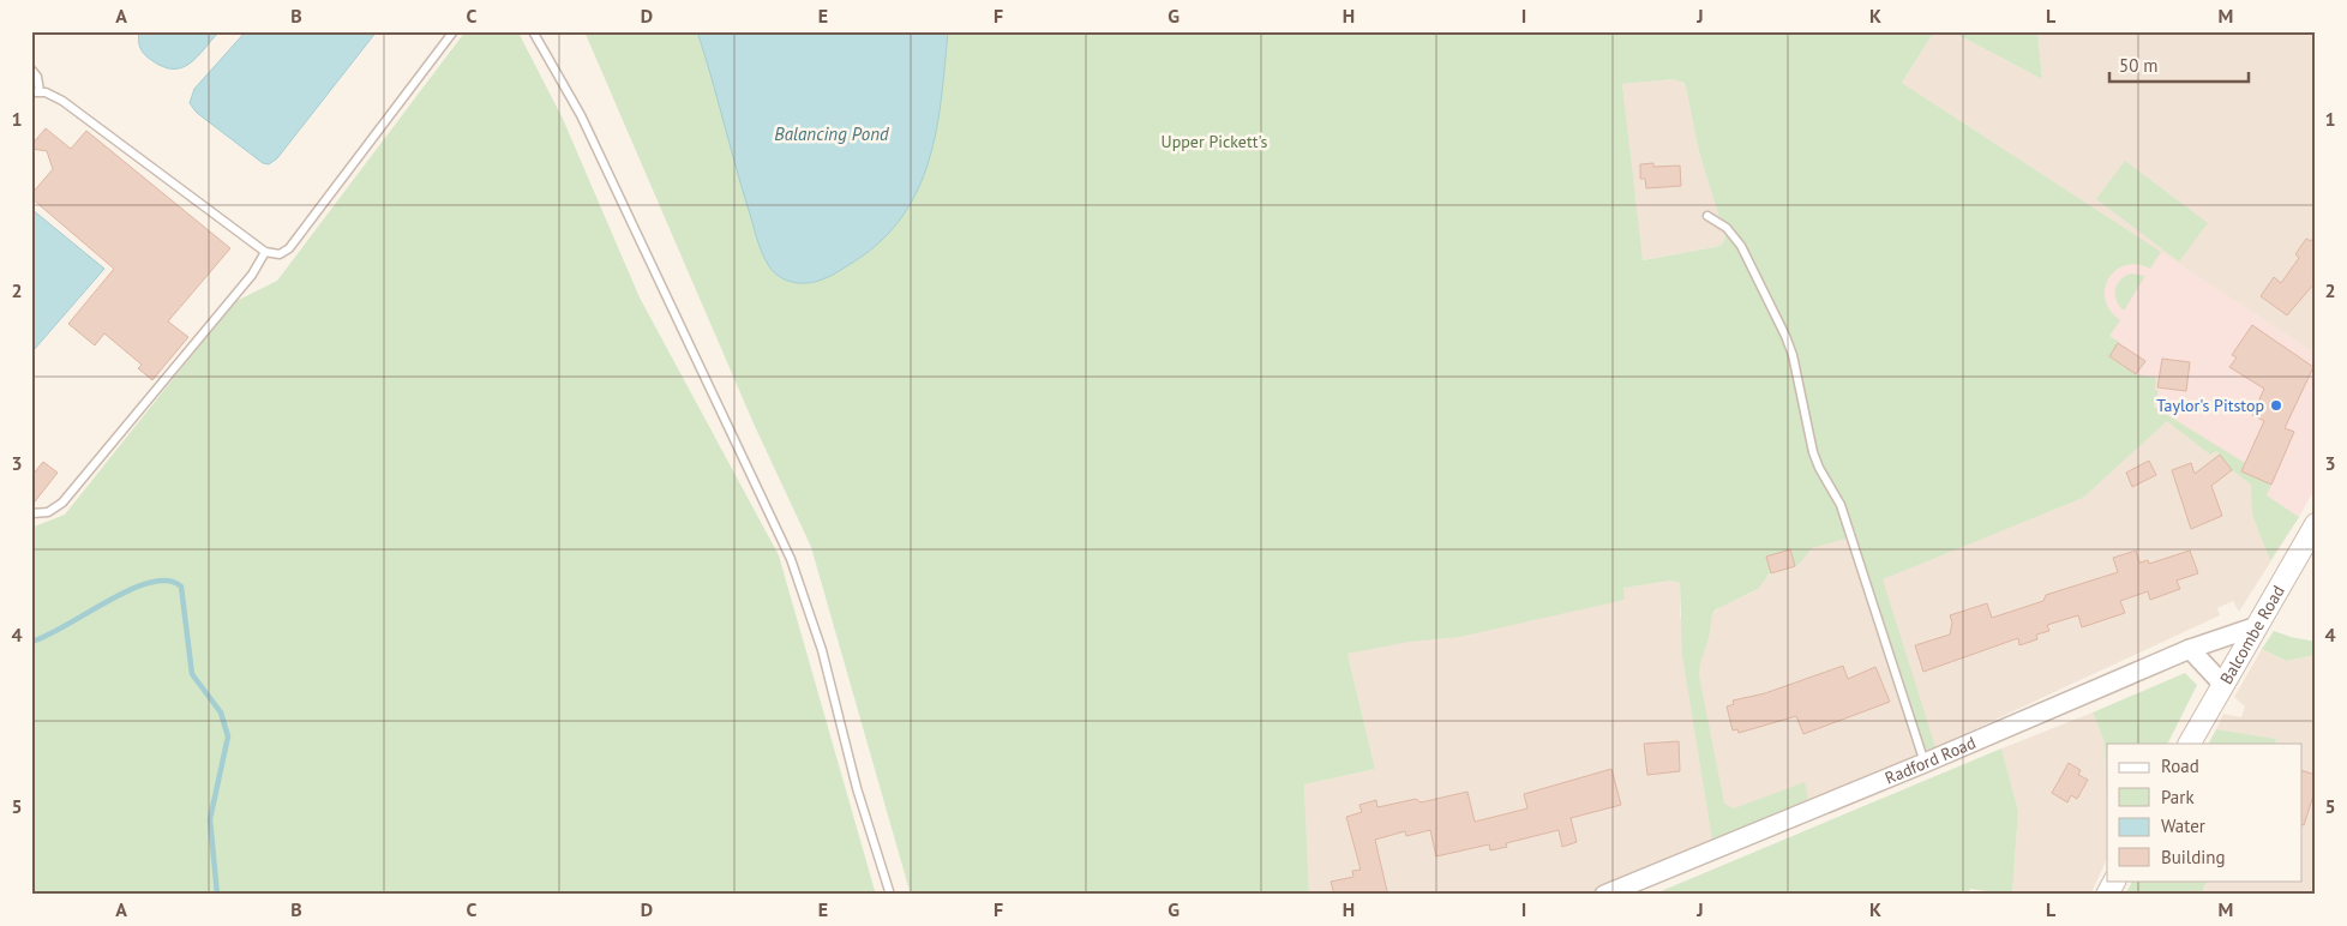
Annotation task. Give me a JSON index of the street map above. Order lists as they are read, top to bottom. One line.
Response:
{"streets":{"main road":["Balcombe Road"],"street":["Radford Road"]},"crossings":[["Balcombe Road","Radford Road"]],"water":["Balancing Pond"],"parks":["Upper Pickett's"],"places":["Taylor's Pitstop"],"legend":["Road","Park","Water","Building"],"scale_bar":"50 m","grid":{"columns":["A","B","C","D","E","F","G","H","I","J","K","L","M"],"rows":["1","2","3","4","5"]}}
